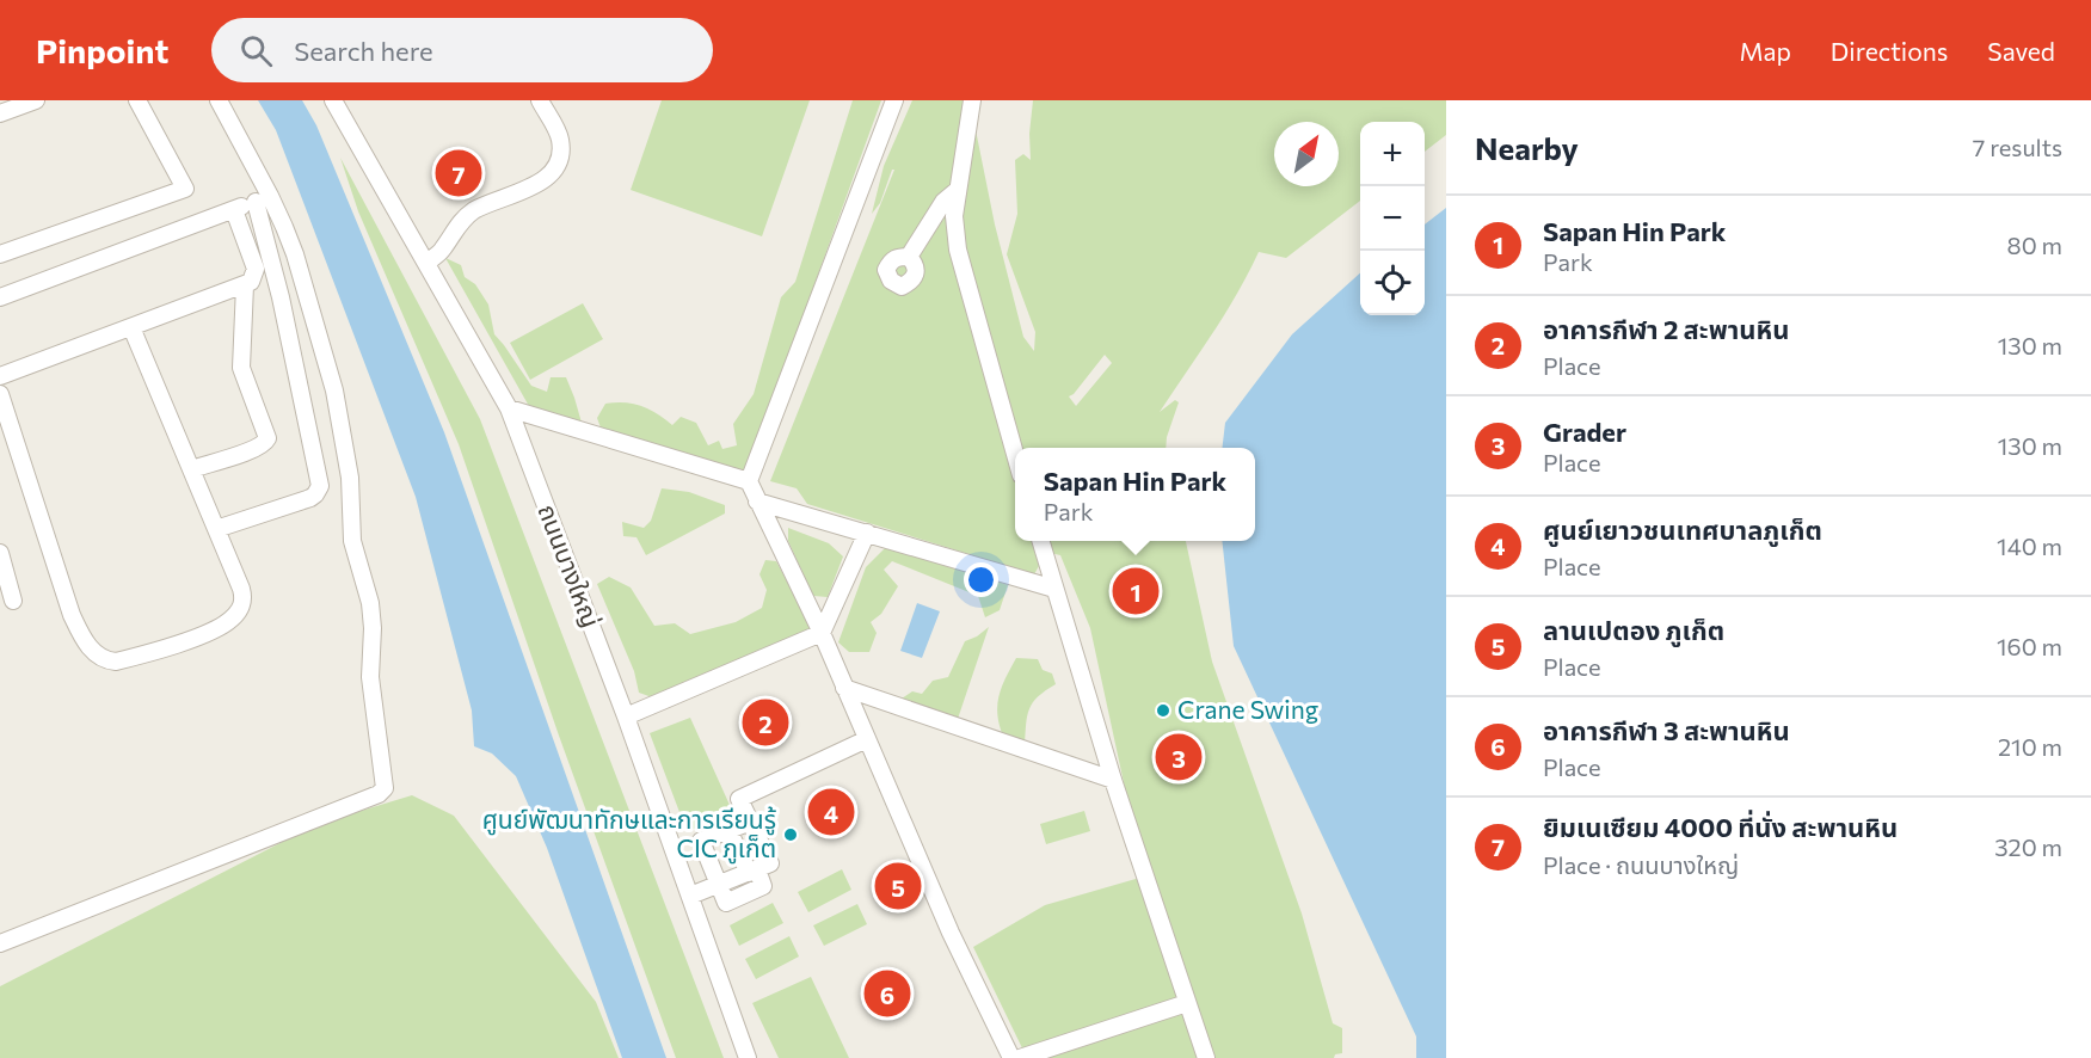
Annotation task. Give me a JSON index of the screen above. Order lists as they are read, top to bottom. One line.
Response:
{"streets":{"street":["ถนนบางใหญ่"]},"places":["Crane Swing","ศูนย์พัฒนาทักษและการเรียนรู้ CIC ภูเก็ต"],"north":"top right","page":{"header":"Pinpoint","search":"Search here","nav":["Map","Directions","Saved"],"heading":["Nearby","7 results"],"map_buttons":["+","−"],"pins":["7","1","2","3","4","5","6"],"list":[{"mark":"1","name":"Sapan Hin Park","note":"Park","value":"80 m"},{"mark":"2","name":"อาคารกีฬา 2 สะพานหิน","note":"Place","value":"130 m"},{"mark":"3","name":"Grader","note":"Place","value":"130 m"},{"mark":"4","name":"ศูนย์เยาวชนเทศบาลภูเก็ต","note":"Place","value":"140 m"},{"mark":"5","name":"ลานเปตอง ภูเก็ต","note":"Place","value":"160 m"},{"mark":"6","name":"อาคารกีฬา 3 สะพานหิน","note":"Place","value":"210 m"},{"mark":"7","name":"ยิมเนเซียม 4000 ที่นั่ง สะพานหิน","note":"Place · ถนนบางใหญ่","value":"320 m"}],"popup":["Sapan Hin Park","Park"]}}
